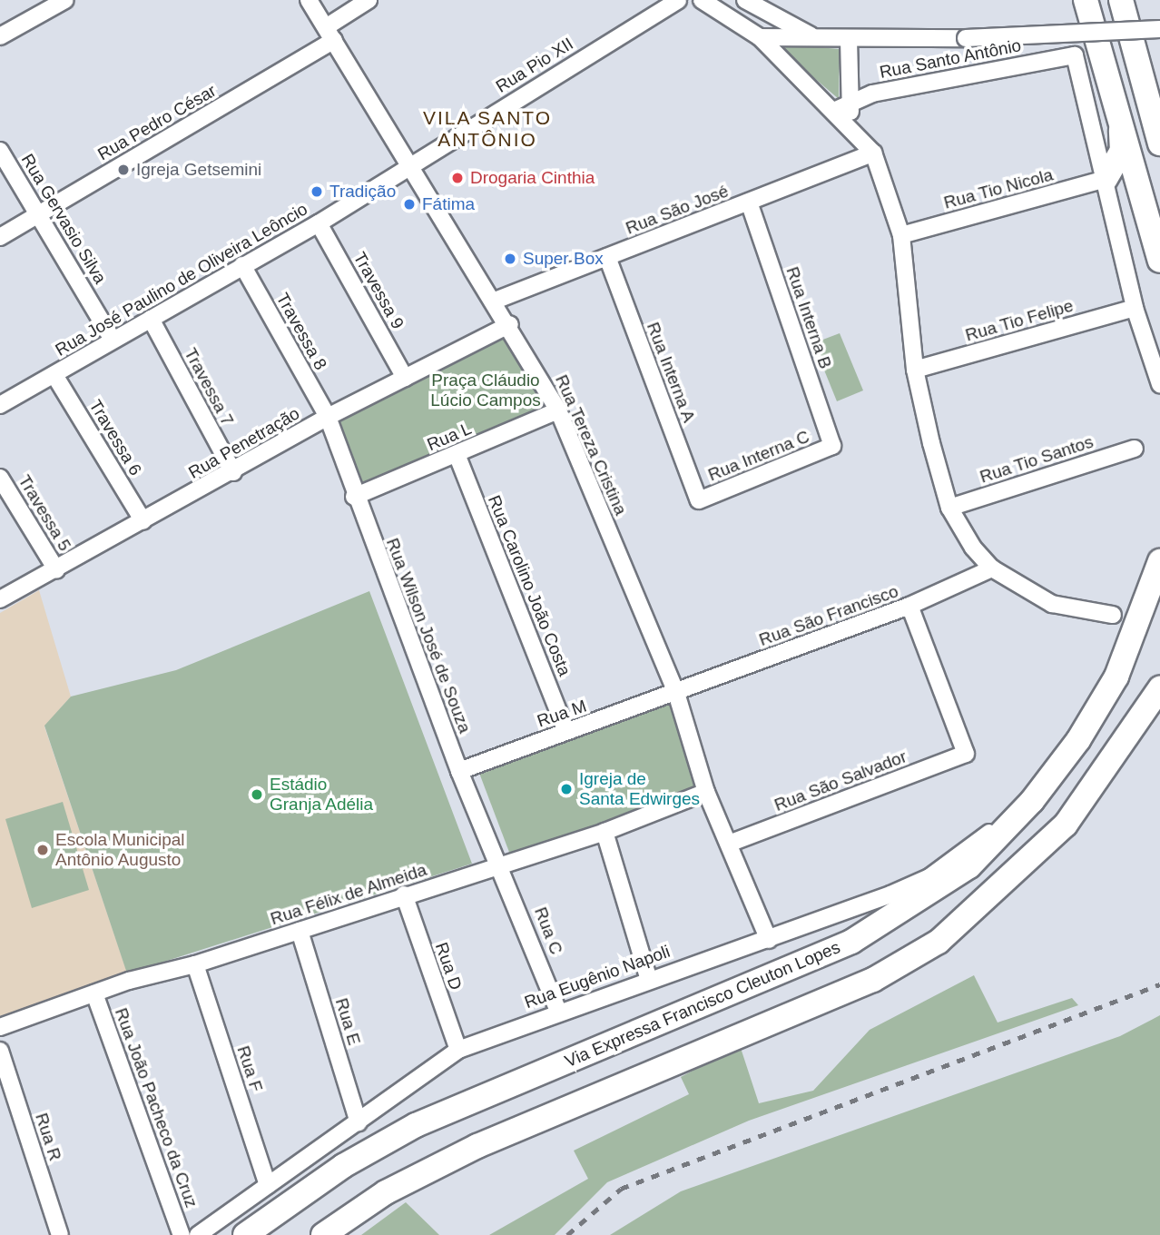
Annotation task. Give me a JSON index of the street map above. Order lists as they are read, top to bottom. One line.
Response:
{"streets":{"highway":["Via Expressa Francisco Cleuton Lopes"],"street":["Rua Santo Antônio","Rua Pio XII","Rua Pedro César","Rua Tio Nicola","Rua São José","Rua Gervasio Silva","Rua José Paulino de Oliveira Leôncio","Travessa 9","Rua Interna B","Rua Tio Felipe","Travessa 8","Rua Interna A","Travessa 7","Rua L","Travessa 6","Rua Penetração","Rua Tereza Cristina","Rua Interna C","Rua Tio Santos","Travessa 5","Rua Carolino João Costa","Rua São Francisco","Rua Wilson José de Souza","Rua M","Rua São Salvador","Rua Félix de Almeida","Rua C","Rua D","Rua Eugênio Napoli","Rua E","Rua F","Rua João Pacheco da Cruz","Rua R"]},"crossings":[["Rua Santo Antônio","Rua Tio Nicola"],["Rua Pio XII","Rua José Paulino de Oliveira Leôncio"],["Rua Pio XII","Rua Tereza Cristina"],["Rua Pedro César","Rua Gervasio Silva"],["Rua Pedro César","Rua Tereza Cristina"],["Rua São José","Rua Interna B"],["Rua São José","Rua Interna A"],["Rua São José","Rua Tereza Cristina"],["Rua Gervasio Silva","Rua José Paulino de Oliveira Leôncio"],["Rua José Paulino de Oliveira Leôncio","Travessa 9"],["Rua José Paulino de Oliveira Leôncio","Travessa 8"],["Rua José Paulino de Oliveira Leôncio","Travessa 7"],["Rua José Paulino de Oliveira Leôncio","Travessa 6"],["Rua José Paulino de Oliveira Leôncio","Rua Tereza Cristina"],["Travessa 9","Rua Penetração"],["Rua Interna B","Rua Interna C"],["Travessa 8","Rua Penetração"],["Travessa 8","Rua Wilson José de Souza"],["Rua Interna A","Rua Interna C"],["Travessa 7","Rua Penetração"],["Rua L","Rua Tereza Cristina"],["Rua L","Rua Carolino João Costa"],["Rua L","Rua Wilson José de Souza"],["Travessa 6","Rua Penetração"],["Rua Penetração","Rua Tereza Cristina"],["Rua Penetração","Travessa 5"],["Rua Penetração","Rua Wilson José de Souza"],["Rua Tereza Cristina","Rua São Francisco"],["Rua Tereza Cristina","Rua M"],["Rua Tereza Cristina","Rua São Salvador"],["Rua Tereza Cristina","Rua Félix de Almeida"],["Rua Tereza Cristina","Rua Eugênio Napoli"],["Rua Carolino João Costa","Rua M"],["Rua São Francisco","Rua M"],["Rua São Francisco","Rua São Salvador"],["Rua Wilson José de Souza","Rua M"],["Rua Wilson José de Souza","Rua Félix de Almeida"],["Rua Wilson José de Souza","Rua C"],["Rua Félix de Almeida","Rua C"],["Rua Félix de Almeida","Rua D"],["Rua Félix de Almeida","Rua E"],["Rua Félix de Almeida","Rua F"],["Rua Félix de Almeida","Rua João Pacheco da Cruz"],["Rua C","Rua Eugênio Napoli"],["Rua D","Rua Eugênio Napoli"],["Rua Eugênio Napoli","Via Expressa Francisco Cleuton Lopes"],["Rua Eugênio Napoli","Rua E"],["Rua Eugênio Napoli","Rua F"]],"districts":["VILA SANTO ANTÔNIO"],"parks":["Praça Cláudio Lúcio Campos"],"places":["Igreja Getsemini","Drogaria Cinthia","Tradição","Fátima","Super Box","Igreja de Santa Edwirges","Estádio Granja Adélia","Escola Municipal Antônio Augusto"]}
